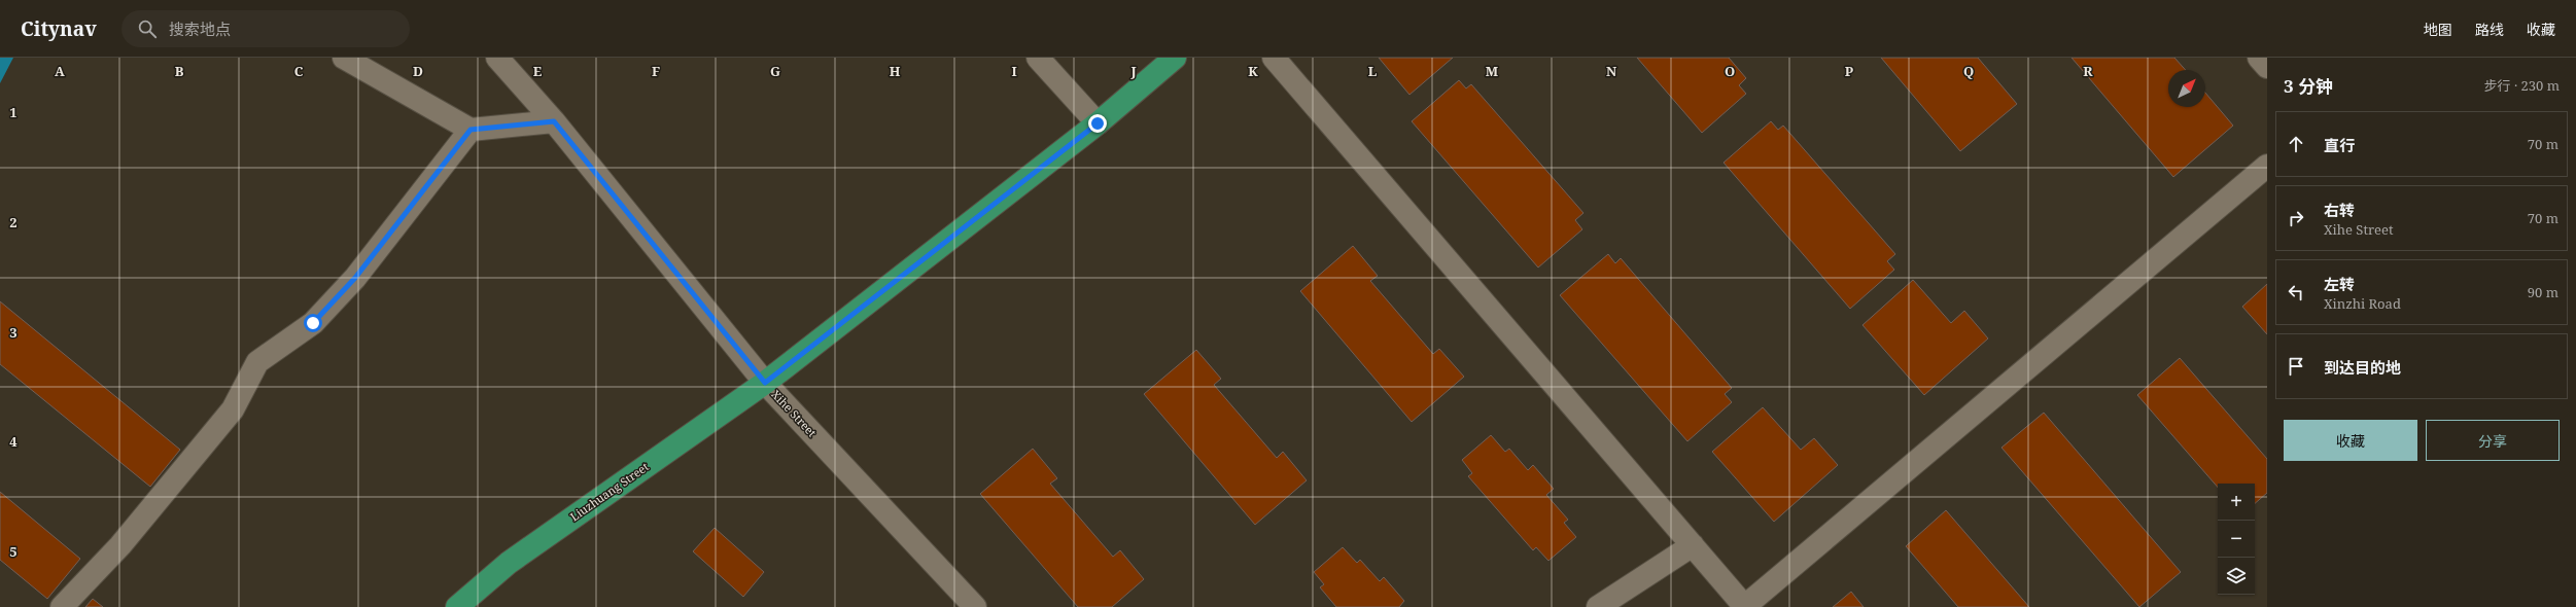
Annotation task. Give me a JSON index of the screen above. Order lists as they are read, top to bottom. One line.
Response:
{"streets":{"main road":["Liuzhuang Street"],"street":["Xihe Street"]},"crossings":[["Xihe Street","Liuzhuang Street"]],"north":"top right","page":{"header":"Citynav","search":"搜索地点","nav":["地图","路线","收藏"],"heading":["3 分钟","步行 · 230 m"],"list":[["直行","70 m"],["右转","Xihe Street","70 m"],["左转","Xinzhi Road","90 m"],"到达目的地"],"buttons":["收藏","分享"],"map_buttons":["+","−"]},"grid":{"columns":["A","B","C","D","E","F","G","H","I","J","K","L","M","N","O","P","Q","R"],"rows":["1","2","3","4","5"]}}
